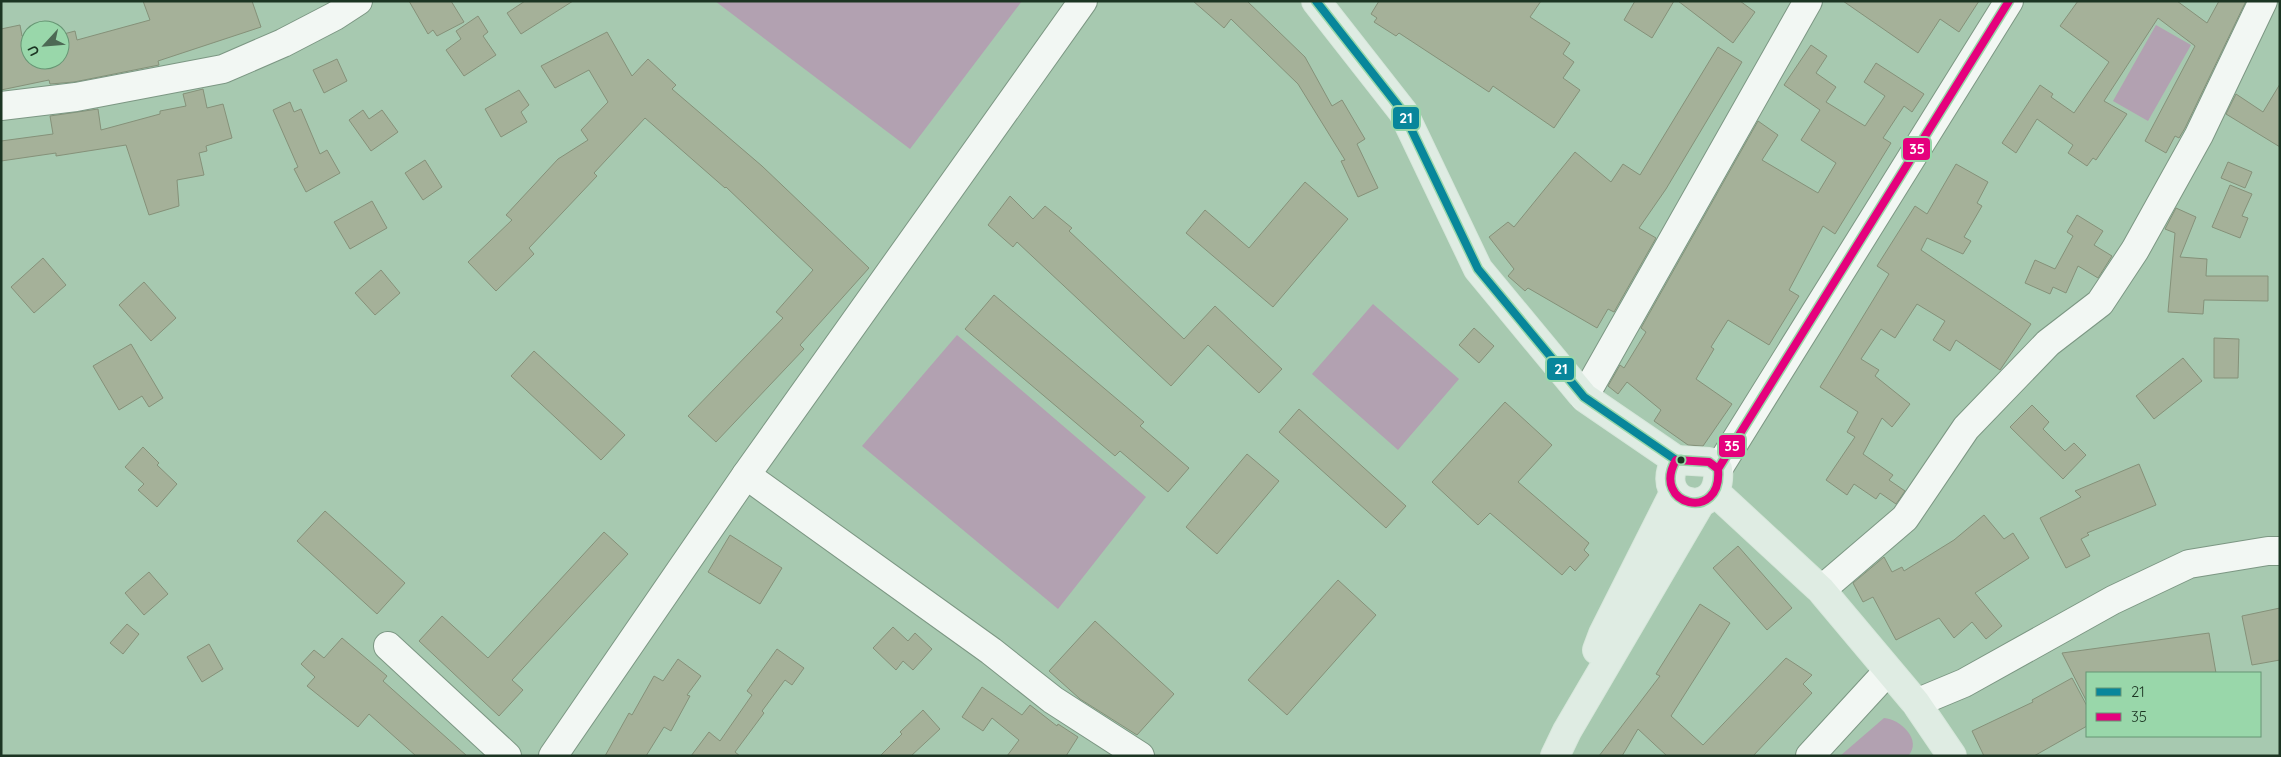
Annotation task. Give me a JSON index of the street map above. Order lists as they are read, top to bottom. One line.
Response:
{"lines":["transit line 21","transit line 35"],"legend":["21","35"],"north":"bottom left"}
